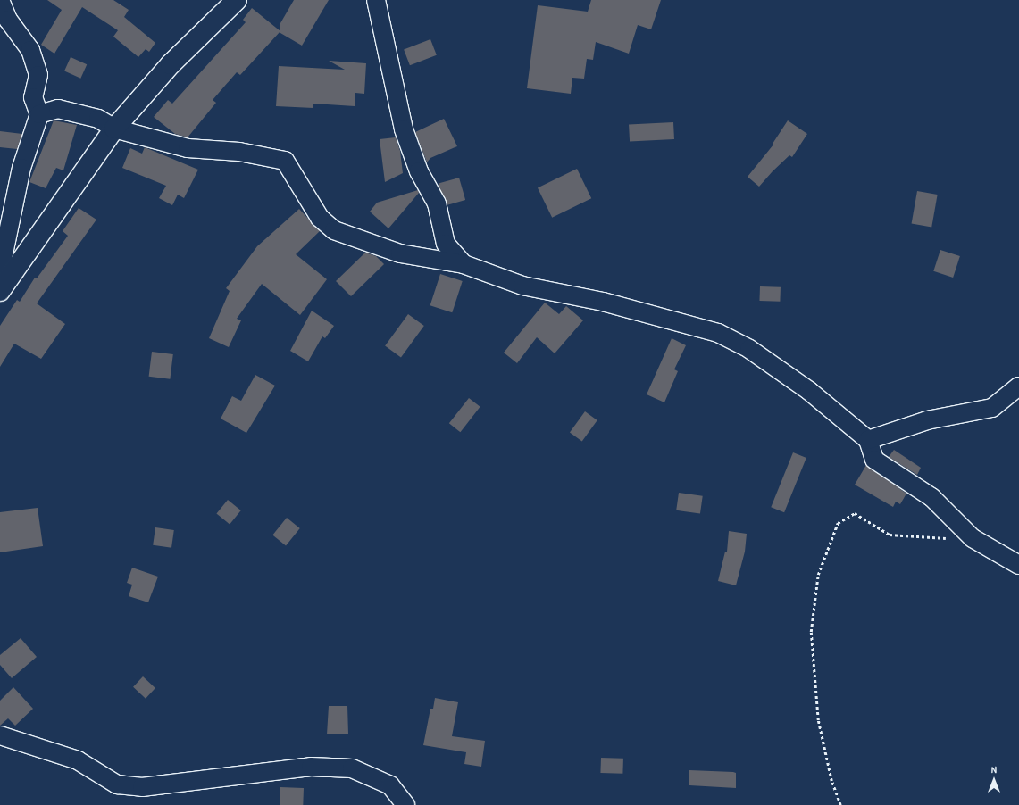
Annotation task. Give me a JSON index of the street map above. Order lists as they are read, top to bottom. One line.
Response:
{"north":"top"}
